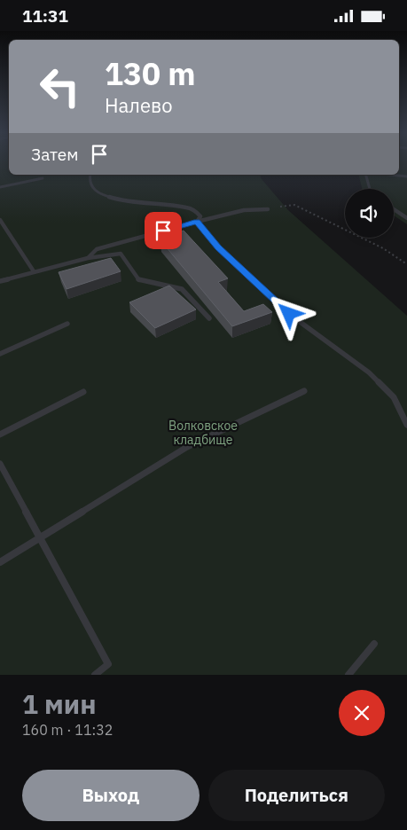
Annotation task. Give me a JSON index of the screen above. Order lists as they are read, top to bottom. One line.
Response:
{"parks":["Волковское кладбище"],"page":{"status":"11:31","turn":["130 m","Налево"],"then":"Затем","heading":["1 мин","160 m · 11:32"],"buttons":["Выход","Поделиться"]}}
